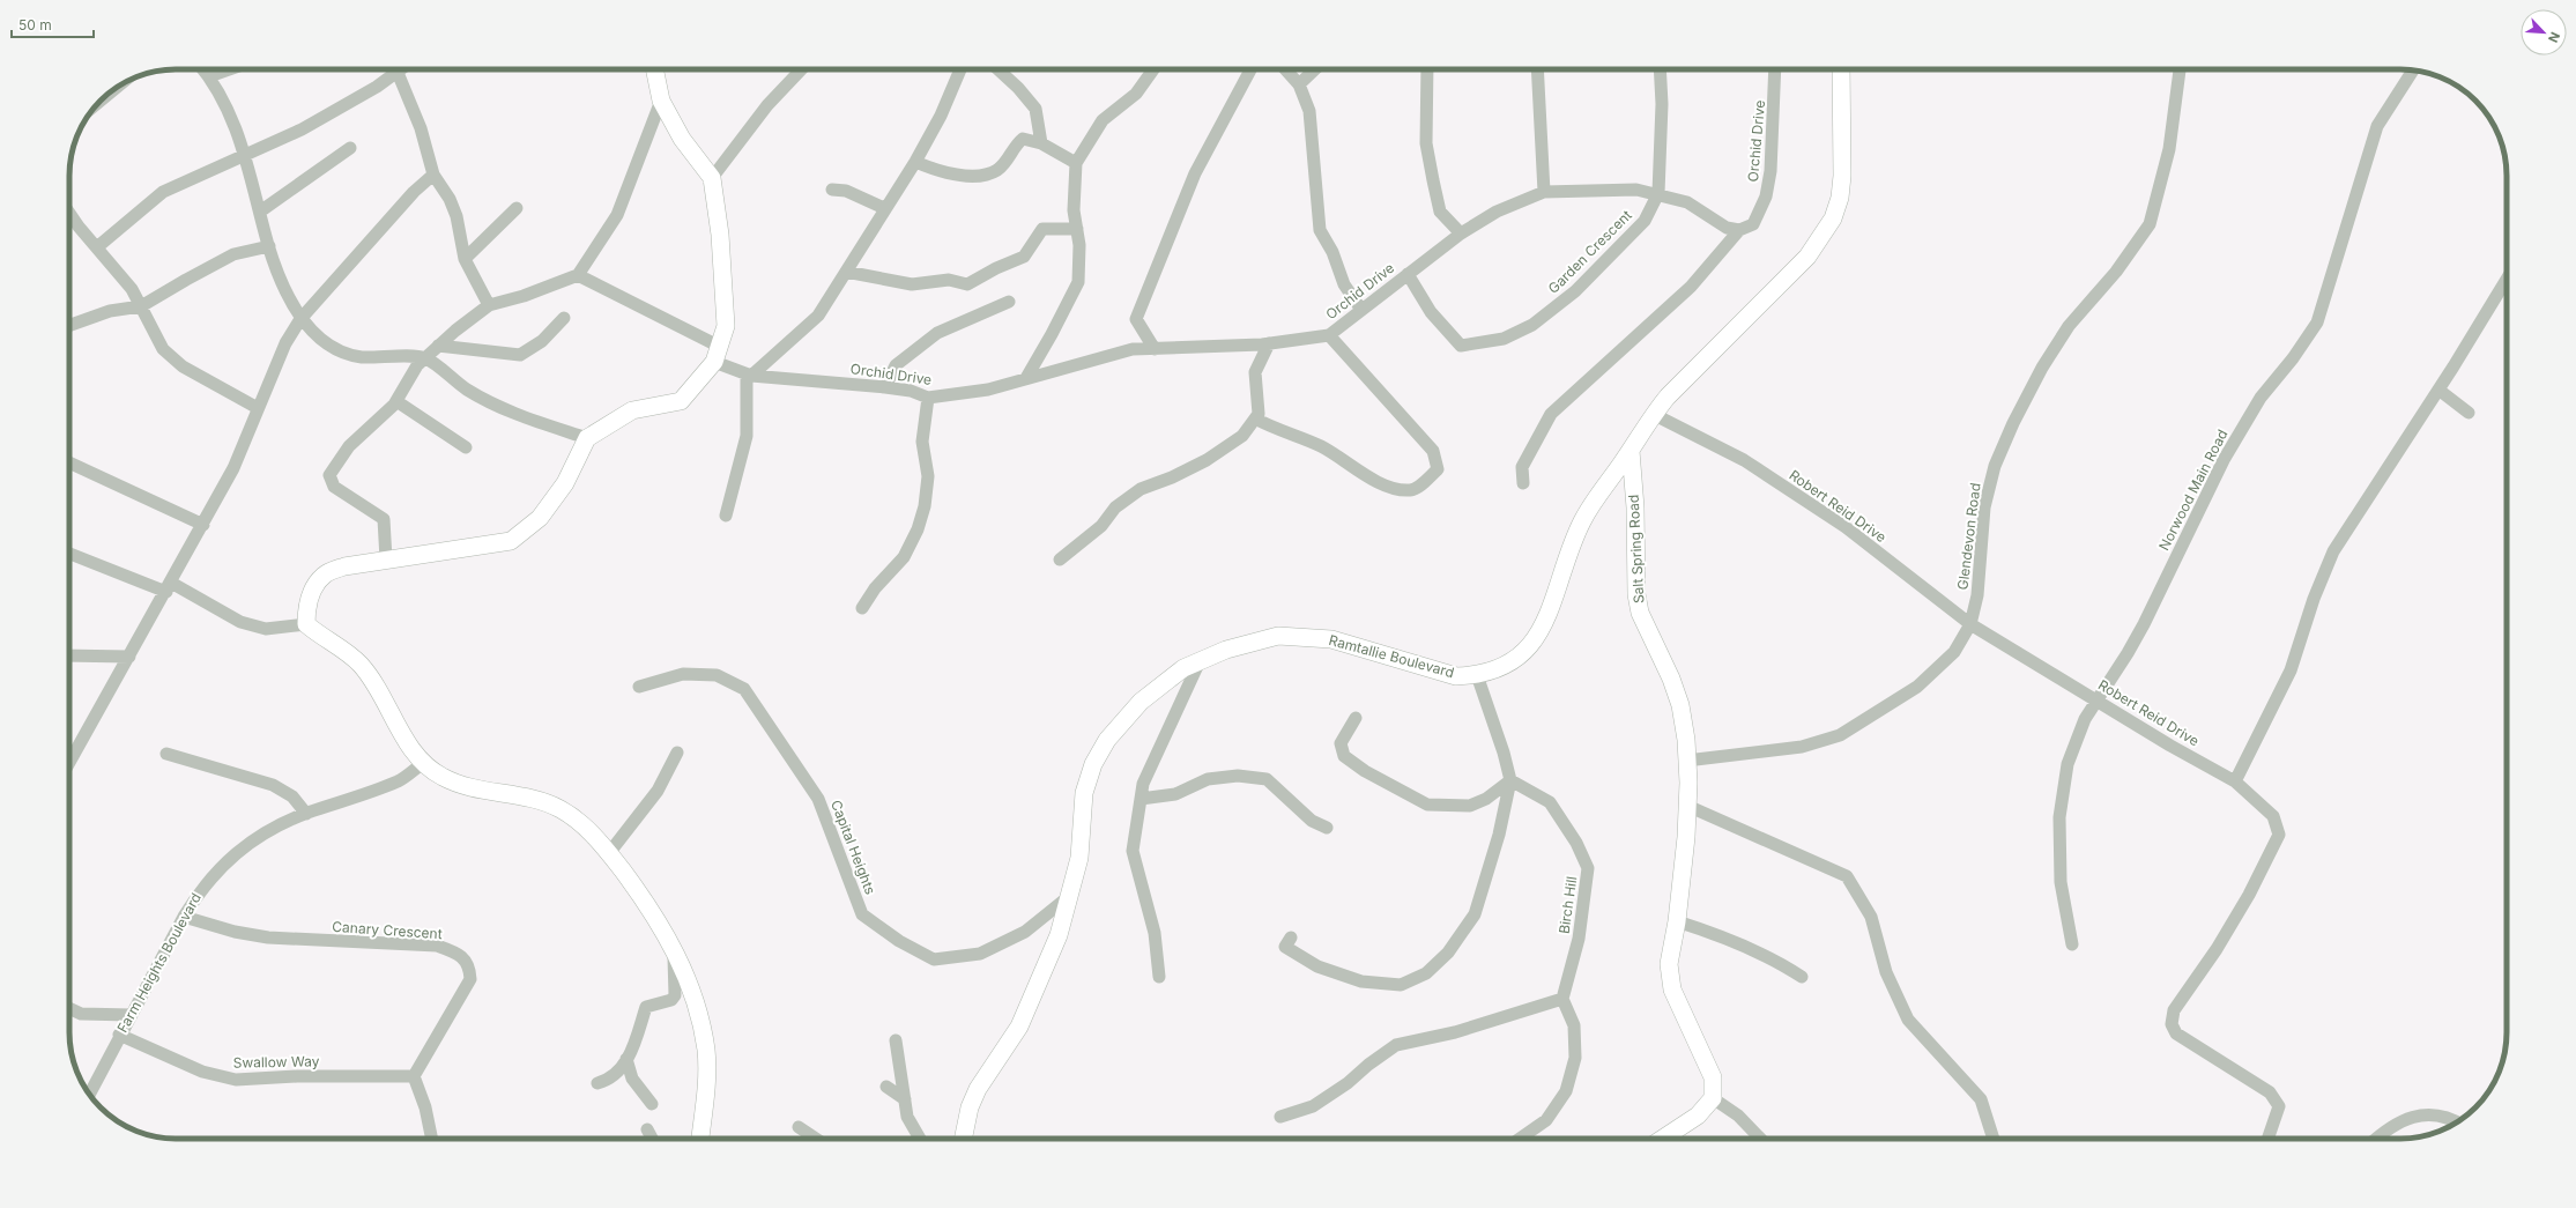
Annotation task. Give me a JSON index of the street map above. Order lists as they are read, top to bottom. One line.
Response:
{"streets":{"street":["Orchid Drive","Garden Crescent","Norwood Main Road","Robert Reid Drive","Glendevon Road","Salt Spring Road","Ramtallie Boulevard","Capital Heights","Birch Hill","Canary Crescent","Farm Heights Boulevard","Swallow Way"]},"crossings":[["Orchid Drive","Garden Crescent"],["Norwood Main Road","Robert Reid Drive"],["Robert Reid Drive","Glendevon Road"],["Glendevon Road","Salt Spring Road"],["Salt Spring Road","Ramtallie Boulevard"],["Ramtallie Boulevard","Capital Heights"],["Canary Crescent","Farm Heights Boulevard"],["Canary Crescent","Swallow Way"],["Farm Heights Boulevard","Swallow Way"]],"scale_bar":"50 m","north":"bottom right"}
